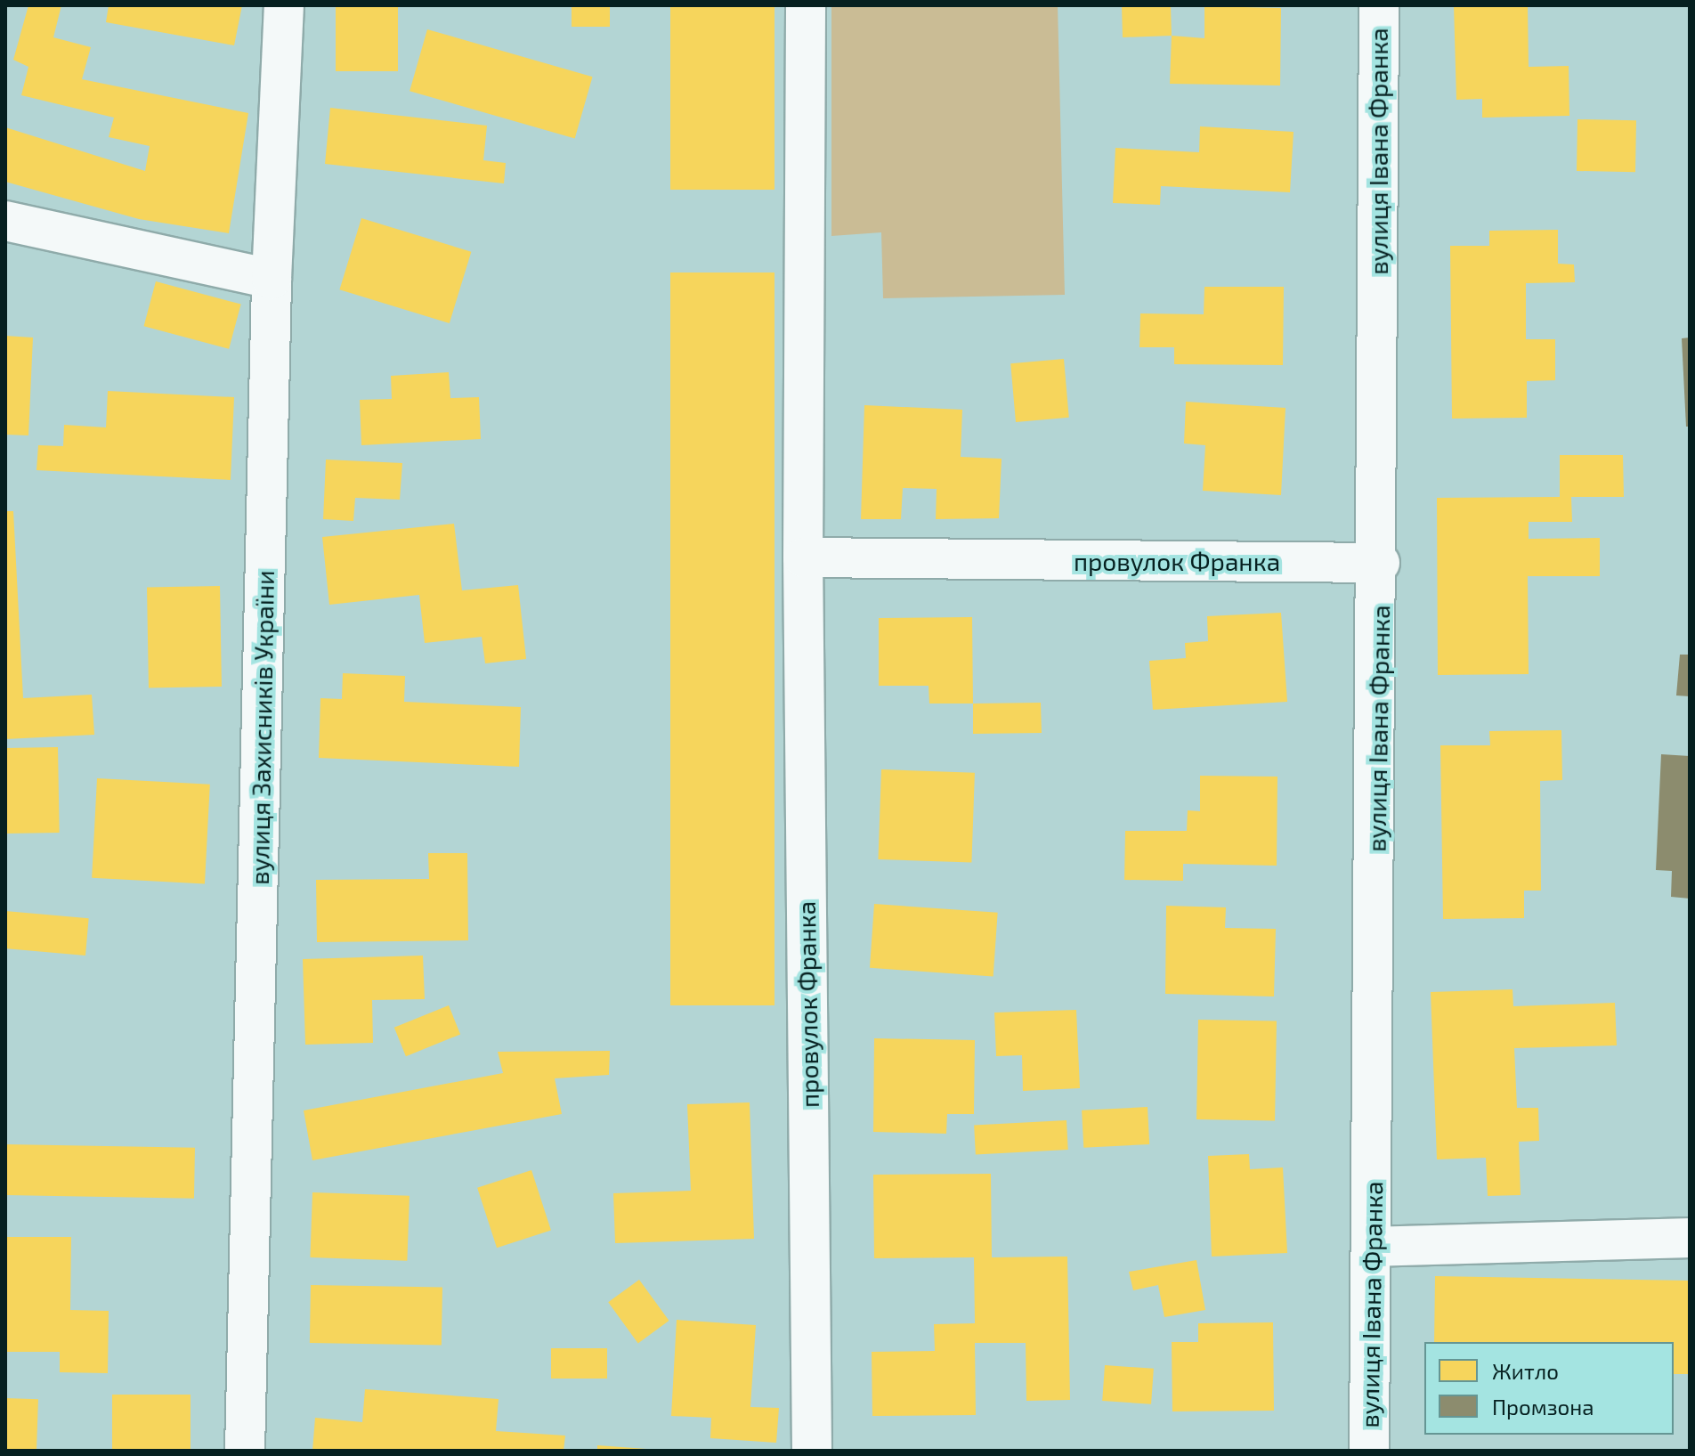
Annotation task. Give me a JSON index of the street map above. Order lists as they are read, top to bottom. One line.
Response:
{"streets":{"street":["вулиця Івана Франка","провулок Франка","вулиця Захисників України"]},"crossings":[["вулиця Івана Франка","провулок Франка"]],"legend":["Житло","Промзона"]}
